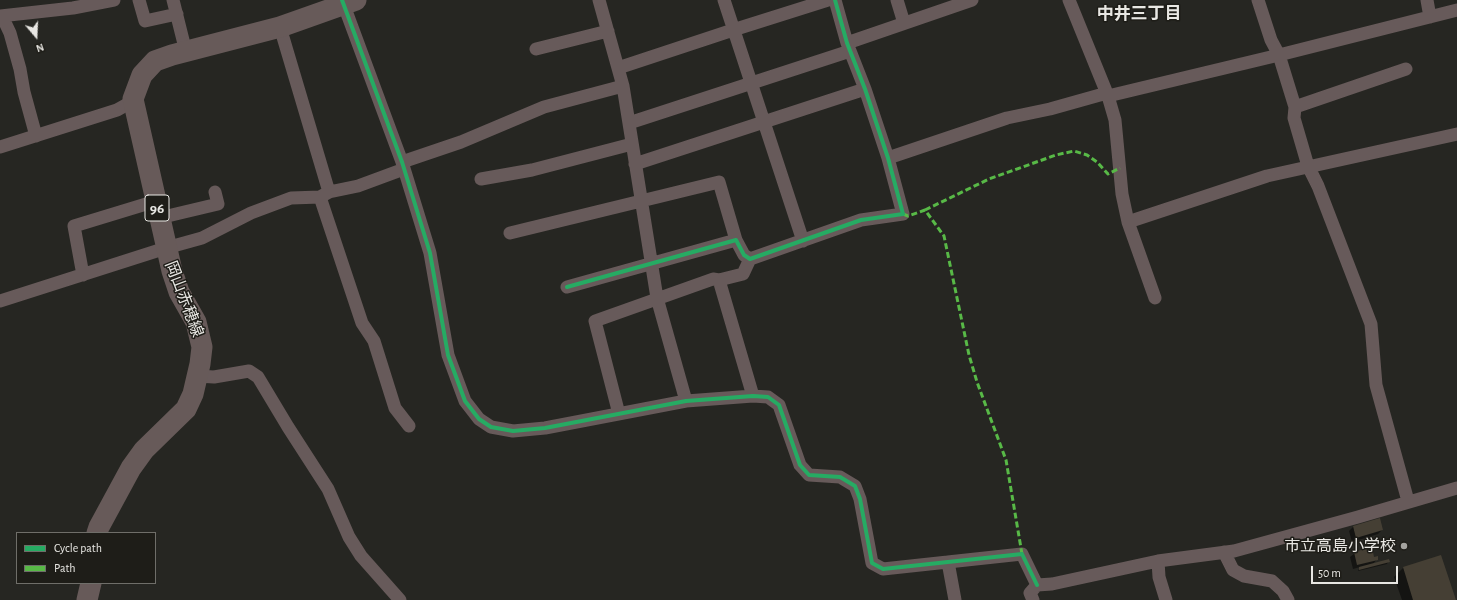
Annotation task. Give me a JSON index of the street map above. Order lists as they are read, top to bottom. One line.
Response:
{"streets":{"main road":["96","岡山赤穂線"]},"districts":["中井三丁目"],"places":["市立高島小学校"],"legend":["Cycle path","Path"],"scale_bar":"50 m","north":"bottom"}
